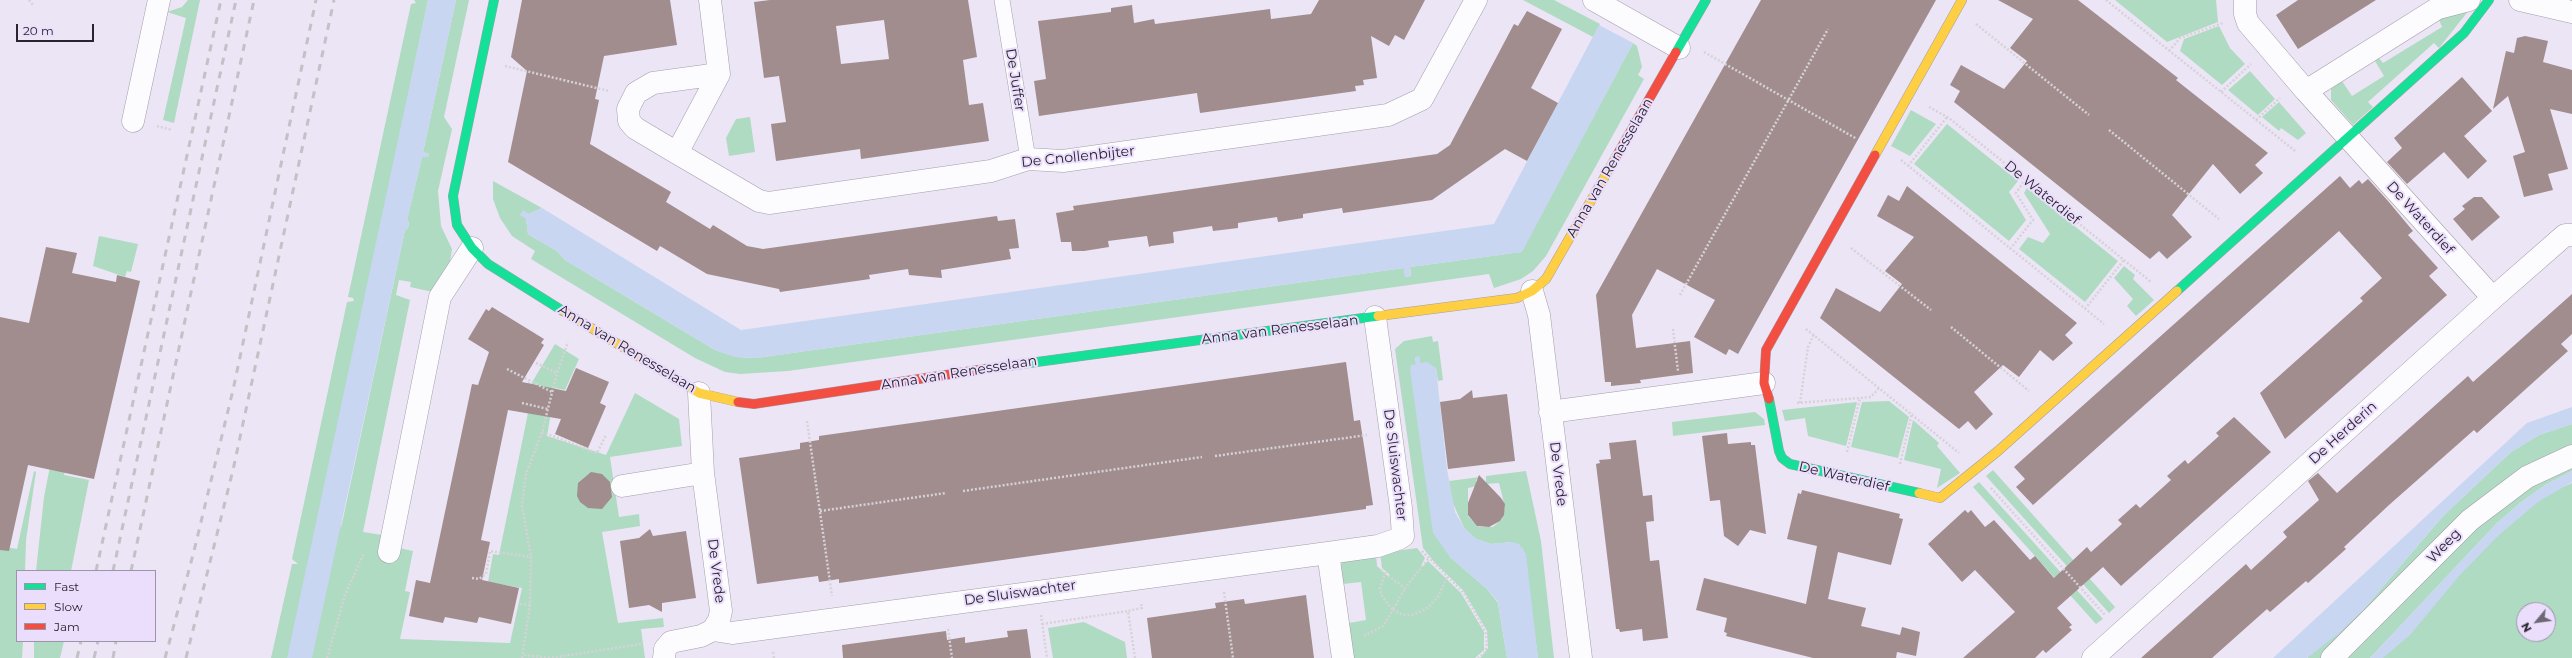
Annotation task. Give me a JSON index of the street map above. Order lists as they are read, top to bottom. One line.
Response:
{"streets":{"street":["De Cnollenbijter","Anna van Renesselaan","De Waterdief","De Herderin","De Sluiswachter","De Vrede","Weeg"],"lane":["De Juffer"]},"crossings":[["De Juffer","De Cnollenbijter"],["Anna van Renesselaan","De Sluiswachter"],["Anna van Renesselaan","De Vrede"],["De Waterdief","De Herderin"],["De Sluiswachter","De Vrede"]],"legend":["Fast","Slow","Jam"],"scale_bar":"20 m","north":"bottom left"}
